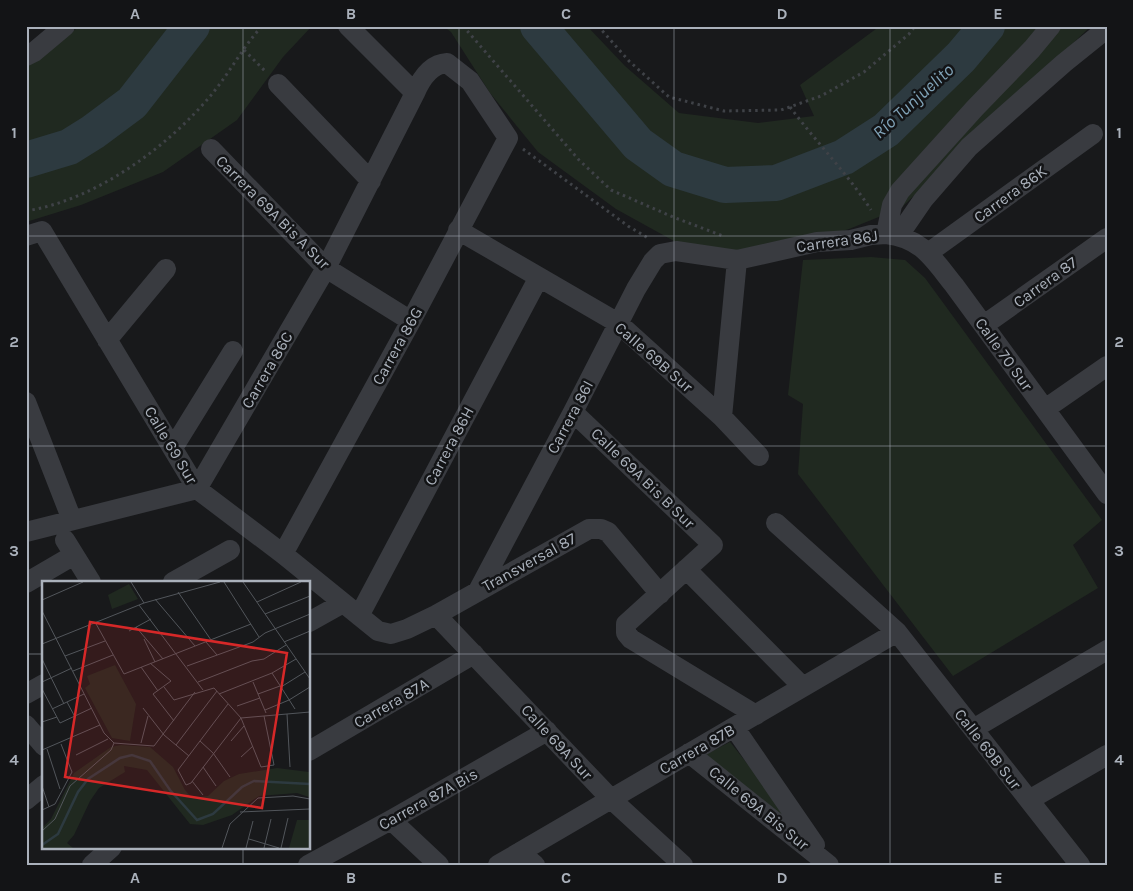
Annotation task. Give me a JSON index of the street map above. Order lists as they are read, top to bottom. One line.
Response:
{"streets":{"street":["Carrera 86K","Carrera 69A Bis A Sur","Carrera 86J","Carrera 87","Carrera 86G","Calle 70 Sur","Calle 69B Sur","Carrera 86C","Carrera 86I","Calle 69 Sur","Carrera 86H","Calle 69A Bis B Sur","Transversal 87","Carrera 87A","Calle 69A Sur","Carrera 87B","Carrera 87A Bis","Calle 69A Bis Sur"]},"crossings":[["Carrera 86K","Calle 70 Sur"],["Carrera 69A Bis A Sur","Carrera 86G"],["Carrera 69A Bis A Sur","Carrera 86C"],["Carrera 86J","Calle 70 Sur"],["Carrera 87","Calle 70 Sur"],["Carrera 86G","Calle 69B Sur"],["Carrera 86G","Carrera 86C"],["Carrera 86G","Calle 69 Sur"],["Calle 69B Sur","Carrera 86I"],["Calle 69B Sur","Carrera 86H"],["Calle 69B Sur","Carrera 87B"],["Carrera 86C","Calle 69 Sur"],["Carrera 86I","Calle 69A Bis B Sur"],["Carrera 86I","Transversal 87"],["Calle 69 Sur","Carrera 86H"],["Calle 69 Sur","Transversal 87"],["Transversal 87","Calle 69A Sur"],["Carrera 87A","Calle 69A Sur"],["Calle 69A Sur","Carrera 87B"],["Calle 69A Sur","Carrera 87A Bis"],["Carrera 87B","Calle 69A Bis Sur"]],"water":["Río Tunjuelito"],"grid":{"columns":["A","B","C","D","E"],"rows":["1","2","3","4"]}}
